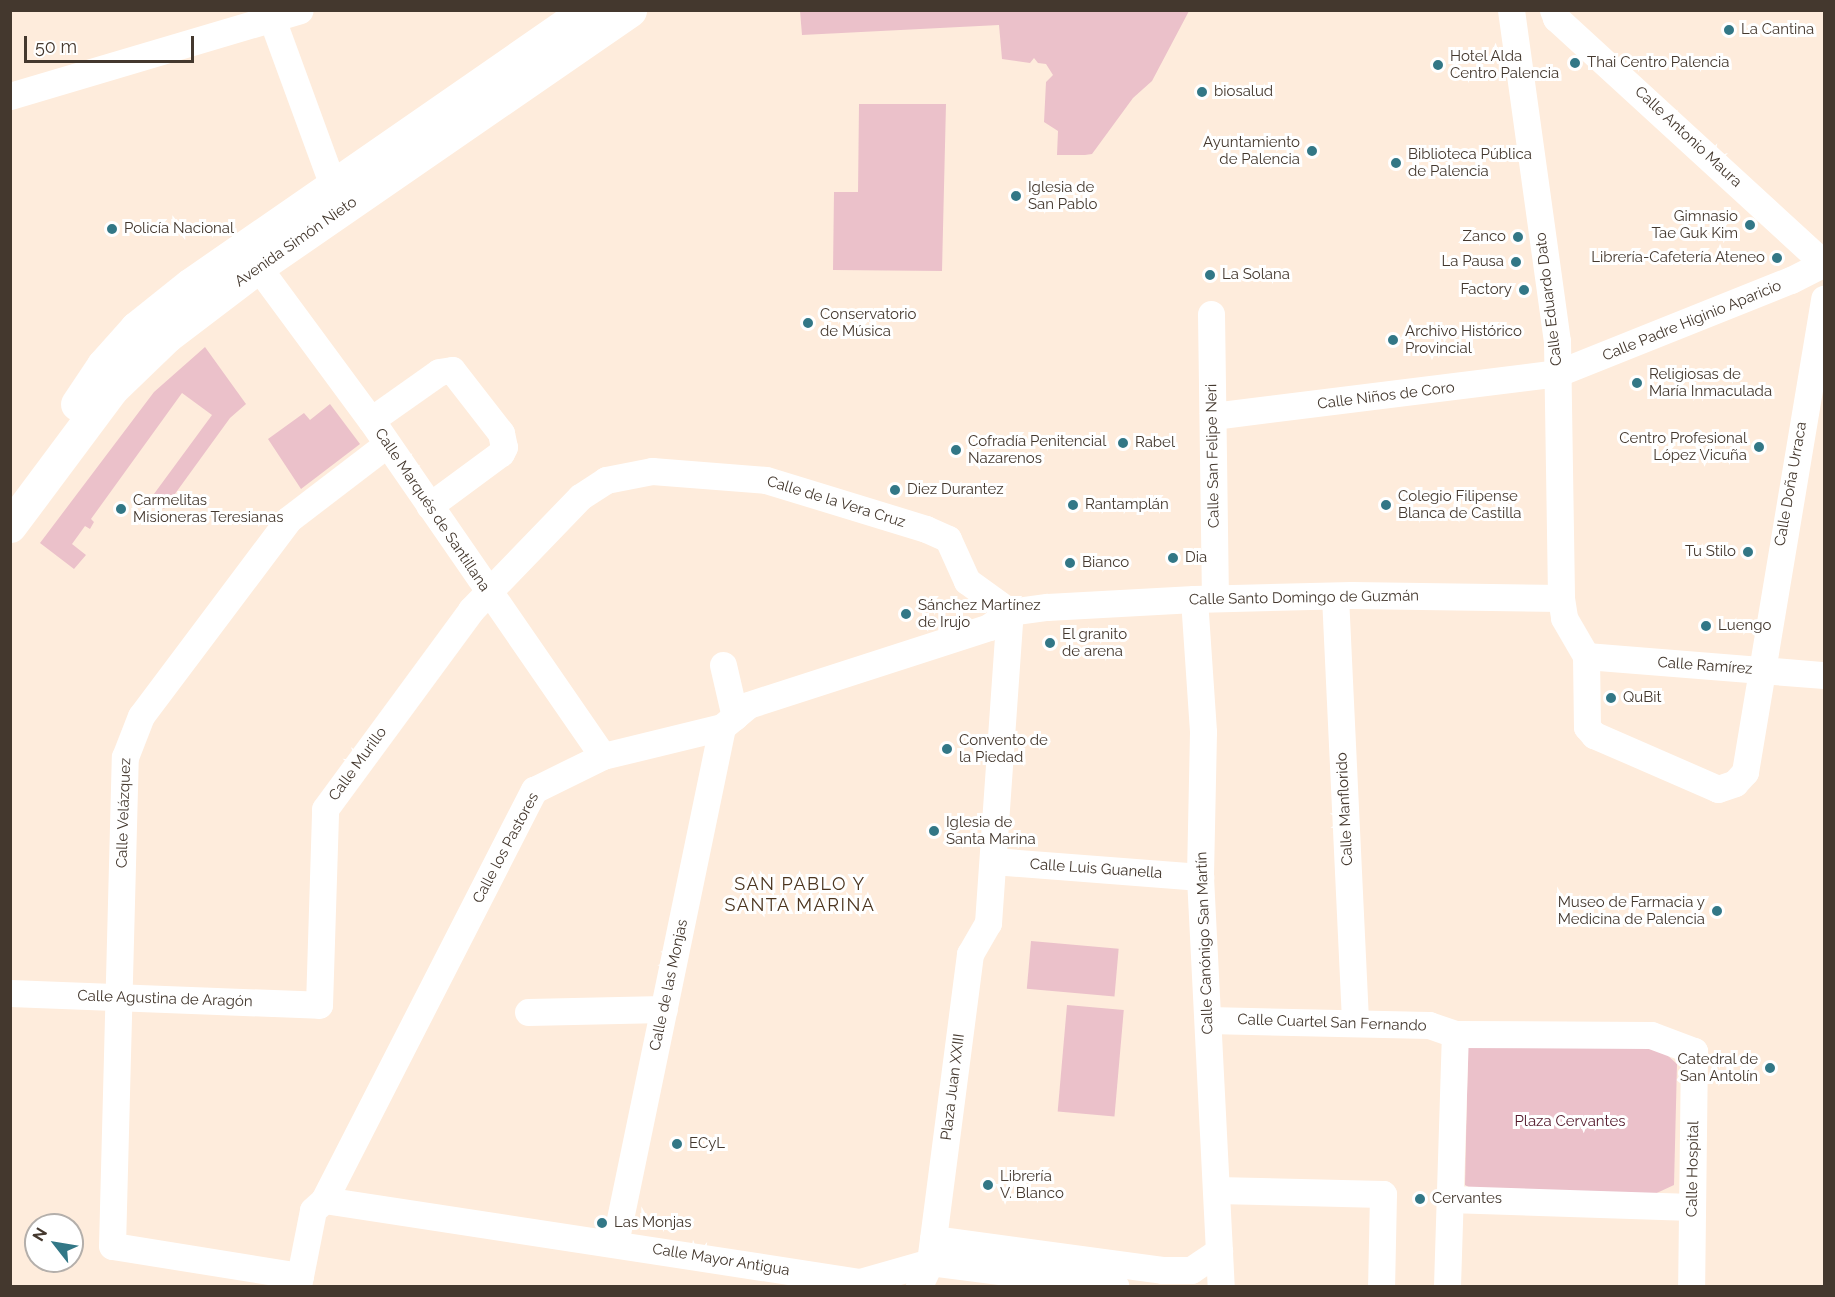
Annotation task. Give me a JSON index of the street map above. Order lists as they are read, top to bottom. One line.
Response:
{"streets":{"main road":["Avenida Simón Nieto"],"street":["Calle Antonio Maura","Calle Eduardo Dato","Calle Padre Higinio Aparicio","Calle Niños de Coro","Calle San Felipe Neri","Calle Doña Urraca","Calle de la Vera Cruz","Calle Marqués de Santillana","Calle Santo Domingo de Guzmán","Calle Ramírez","Calle Murillo","Calle Manflorido","Calle Velázquez","Calle los Pastores","Calle Luis Guanella","Calle Canónigo San Martín","Calle de las Monjas","Calle Agustina de Aragón","Calle Cuartel San Fernando","Plaza Juan XXIII","Calle Hospital","Calle Mayor Antigua"]},"crossings":[["Calle Antonio Maura","Calle Padre Higinio Aparicio"],["Avenida Simón Nieto","Calle Marqués de Santillana"],["Calle Eduardo Dato","Calle Padre Higinio Aparicio"],["Calle Eduardo Dato","Calle Niños de Coro"],["Calle Eduardo Dato","Calle Doña Urraca"],["Calle Eduardo Dato","Calle Santo Domingo de Guzmán"],["Calle Eduardo Dato","Calle Ramírez"],["Calle Padre Higinio Aparicio","Calle Niños de Coro"],["Calle Niños de Coro","Calle San Felipe Neri"],["Calle San Felipe Neri","Calle Santo Domingo de Guzmán"],["Calle San Felipe Neri","Calle Canónigo San Martín"],["Calle Doña Urraca","Calle Ramírez"],["Calle de la Vera Cruz","Calle Marqués de Santillana"],["Calle de la Vera Cruz","Calle Santo Domingo de Guzmán"],["Calle de la Vera Cruz","Calle Murillo"],["Calle de la Vera Cruz","Calle los Pastores"],["Calle de la Vera Cruz","Plaza Juan XXIII"],["Calle Marqués de Santillana","Calle Murillo"],["Calle Marqués de Santillana","Calle Velázquez"],["Calle Marqués de Santillana","Calle los Pastores"],["Calle Santo Domingo de Guzmán","Calle Manflorido"],["Calle Santo Domingo de Guzmán","Calle los Pastores"],["Calle Santo Domingo de Guzmán","Calle Canónigo San Martín"],["Calle Santo Domingo de Guzmán","Plaza Juan XXIII"],["Calle Murillo","Calle Agustina de Aragón"],["Calle Manflorido","Calle Cuartel San Fernando"],["Calle Velázquez","Calle los Pastores"],["Calle Velázquez","Calle Agustina de Aragón"],["Calle los Pastores","Calle de las Monjas"],["Calle los Pastores","Plaza Juan XXIII"],["Calle los Pastores","Calle Mayor Antigua"],["Calle Luis Guanella","Calle Canónigo San Martín"],["Calle Luis Guanella","Plaza Juan XXIII"],["Calle Canónigo San Martín","Calle Cuartel San Fernando"],["Calle Canónigo San Martín","Calle Mayor Antigua"],["Calle de las Monjas","Calle Mayor Antigua"],["Calle Cuartel San Fernando","Calle Hospital"],["Plaza Juan XXIII","Calle Mayor Antigua"]],"districts":["SAN PABLO Y SANTA MARINA"],"parks":["Plaza Cervantes"],"places":["La Cantina","Thai Centro Palencia","Hotel Alda Centro Palencia","biosalud","Ayuntamiento de Palencia","Biblioteca Pública de Palencia","Iglesia de San Pablo","Gimnasio Tae Guk Kim","Policía Nacional","Zanco","Librería-Cafetería Ateneo","La Pausa","La Solana","Factory","Conservatorio de Música","Archivo Histórico Provincial","Religiosas de María Inmaculada","Rabel","Centro Profesional López Vicuña","Cofradía Penitencial Nazarenos","Diez Durantez","Rantamplán","Colegio Filipense Blanca de Castilla","Carmelitas Misioneras Teresianas","Tu Stilo","Dia","Bianco","Sánchez Martínez de Irujo","Luengo","El granito de arena","QuBit","Convento de la Piedad","Iglesia de Santa Marina","Museo de Farmacia y Medicina de Palencia","Catedral de San Antolín","ECyL","Librería V. Blanco","Cervantes","Las Monjas"],"scale_bar":"50 m","north":"top left"}
